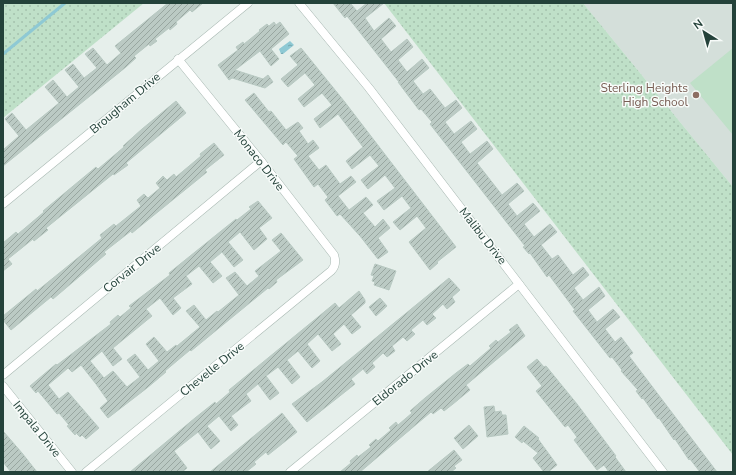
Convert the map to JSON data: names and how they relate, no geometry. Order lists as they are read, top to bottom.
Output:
{
  "streets": {
    "street": [
      "Brougham Drive",
      "Monaco Drive",
      "Malibu Drive",
      "Corvair Drive",
      "Chevelle Drive",
      "Eldorado Drive",
      "Impala Drive"
    ]
  },
  "crossings": [
    ["Brougham Drive", "Monaco Drive"],
    ["Monaco Drive", "Corvair Drive"],
    ["Monaco Drive", "Chevelle Drive"],
    ["Malibu Drive", "Eldorado Drive"]
  ],
  "places": ["Sterling Heights High School"],
  "north": "top left"
}
